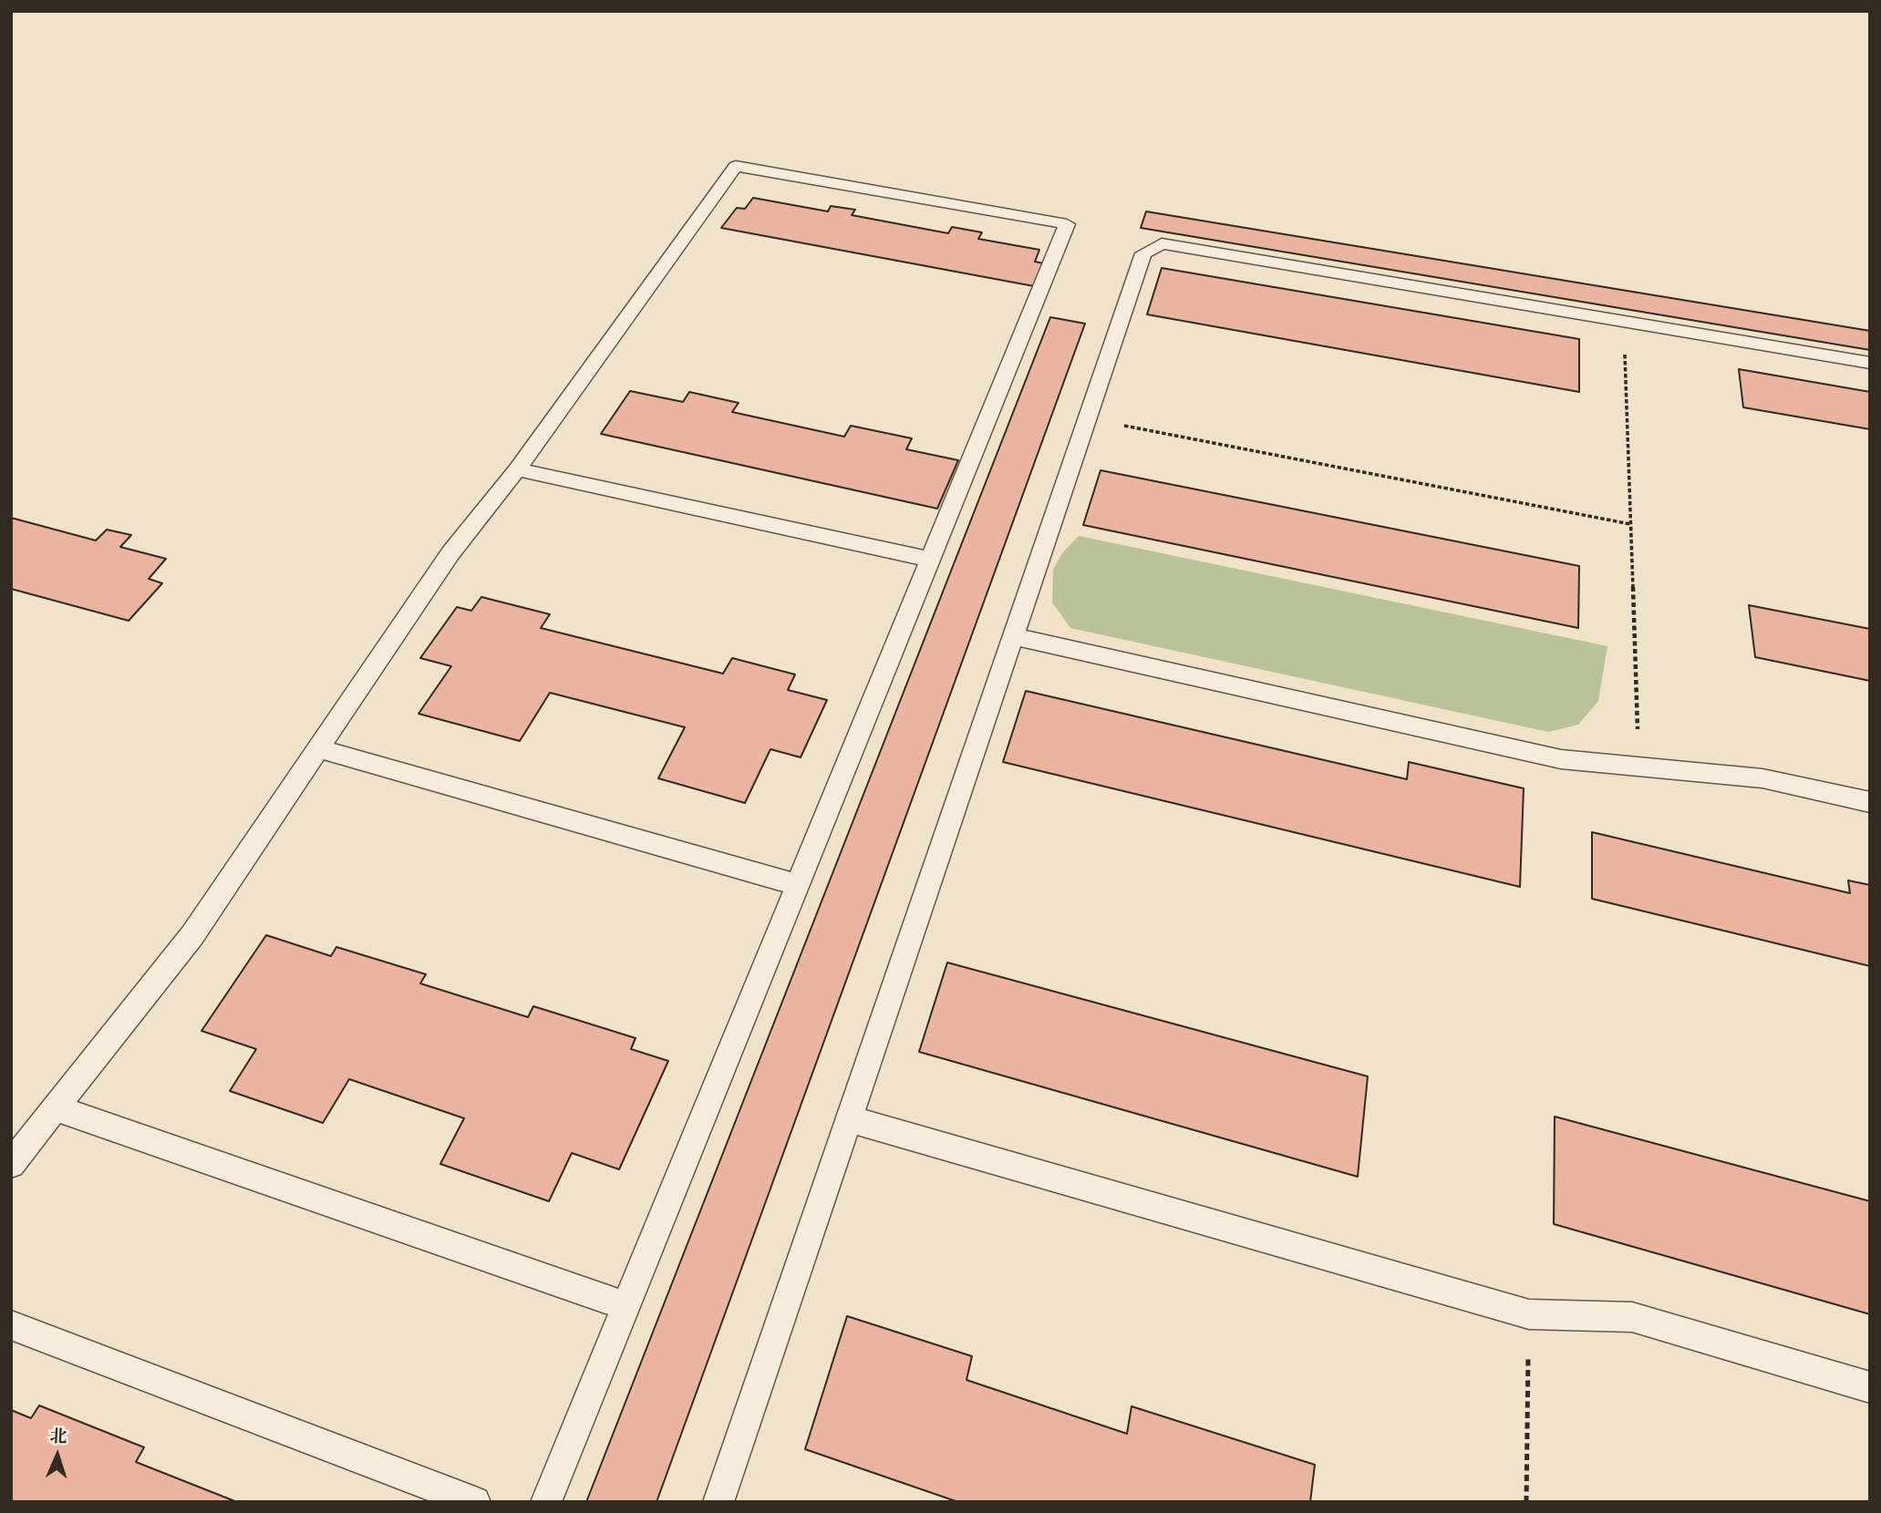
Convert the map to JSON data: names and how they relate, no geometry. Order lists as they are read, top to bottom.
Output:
{
  "north": "top"
}
